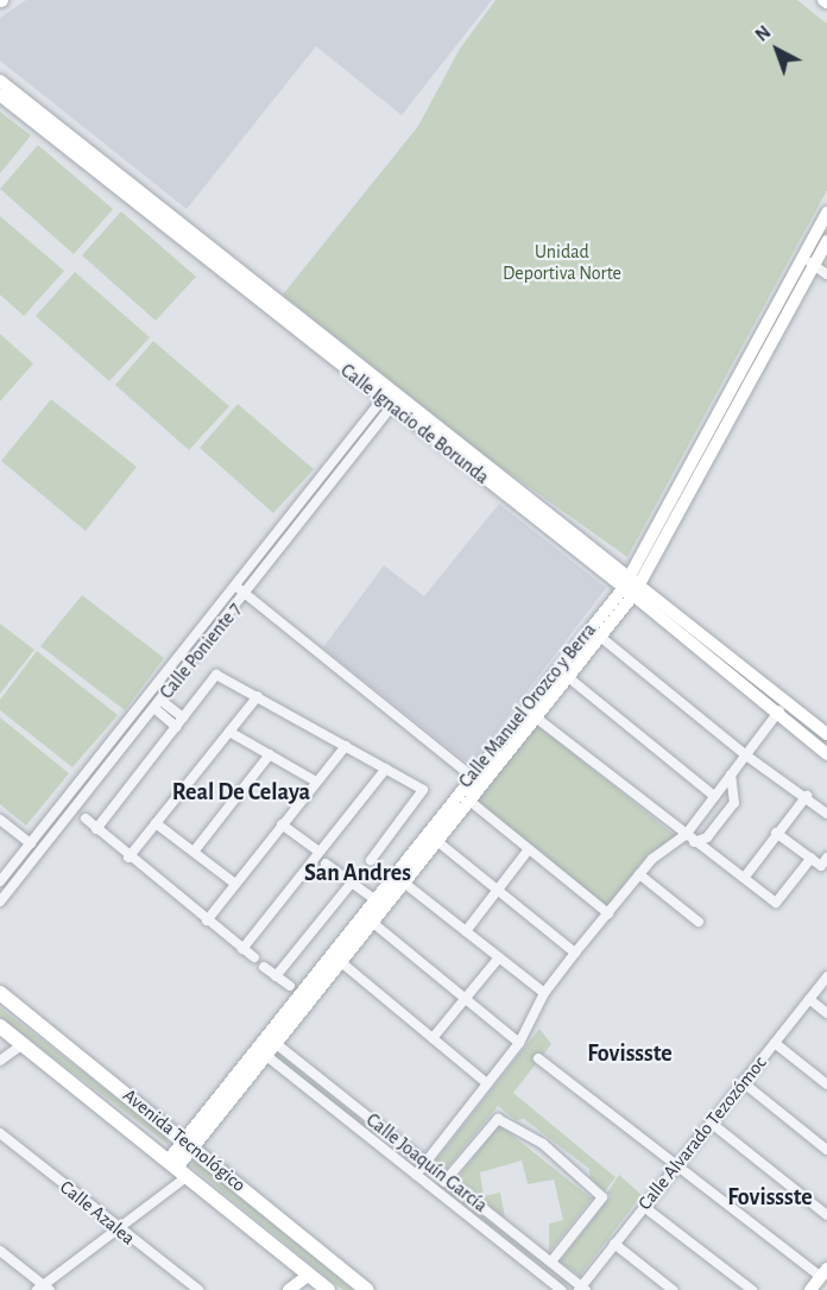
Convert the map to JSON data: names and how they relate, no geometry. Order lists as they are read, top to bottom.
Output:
{
  "streets": {
    "main road": ["Avenida Tecnológico"],
    "street": [
      "Calle Ignacio de Borunda",
      "Calle Poniente 7",
      "Calle Manuel Orozco y Berra",
      "Calle Alvarado Tezozómoc",
      "Calle Joaquín García",
      "Calle Azalea"
    ]
  },
  "crossings": [
    ["Calle Ignacio de Borunda", "Calle Poniente 7"],
    ["Calle Ignacio de Borunda", "Calle Manuel Orozco y Berra"],
    ["Calle Manuel Orozco y Berra", "Avenida Tecnológico"],
    ["Calle Manuel Orozco y Berra", "Calle Joaquín García"],
    ["Calle Alvarado Tezozómoc", "Calle Joaquín García"]
  ],
  "districts": [
    "Real De Celaya",
    "San Andres",
    "Fovissste",
    "Fovissste"
  ],
  "parks": ["Unidad Deportiva Norte"],
  "north": "top left"
}
